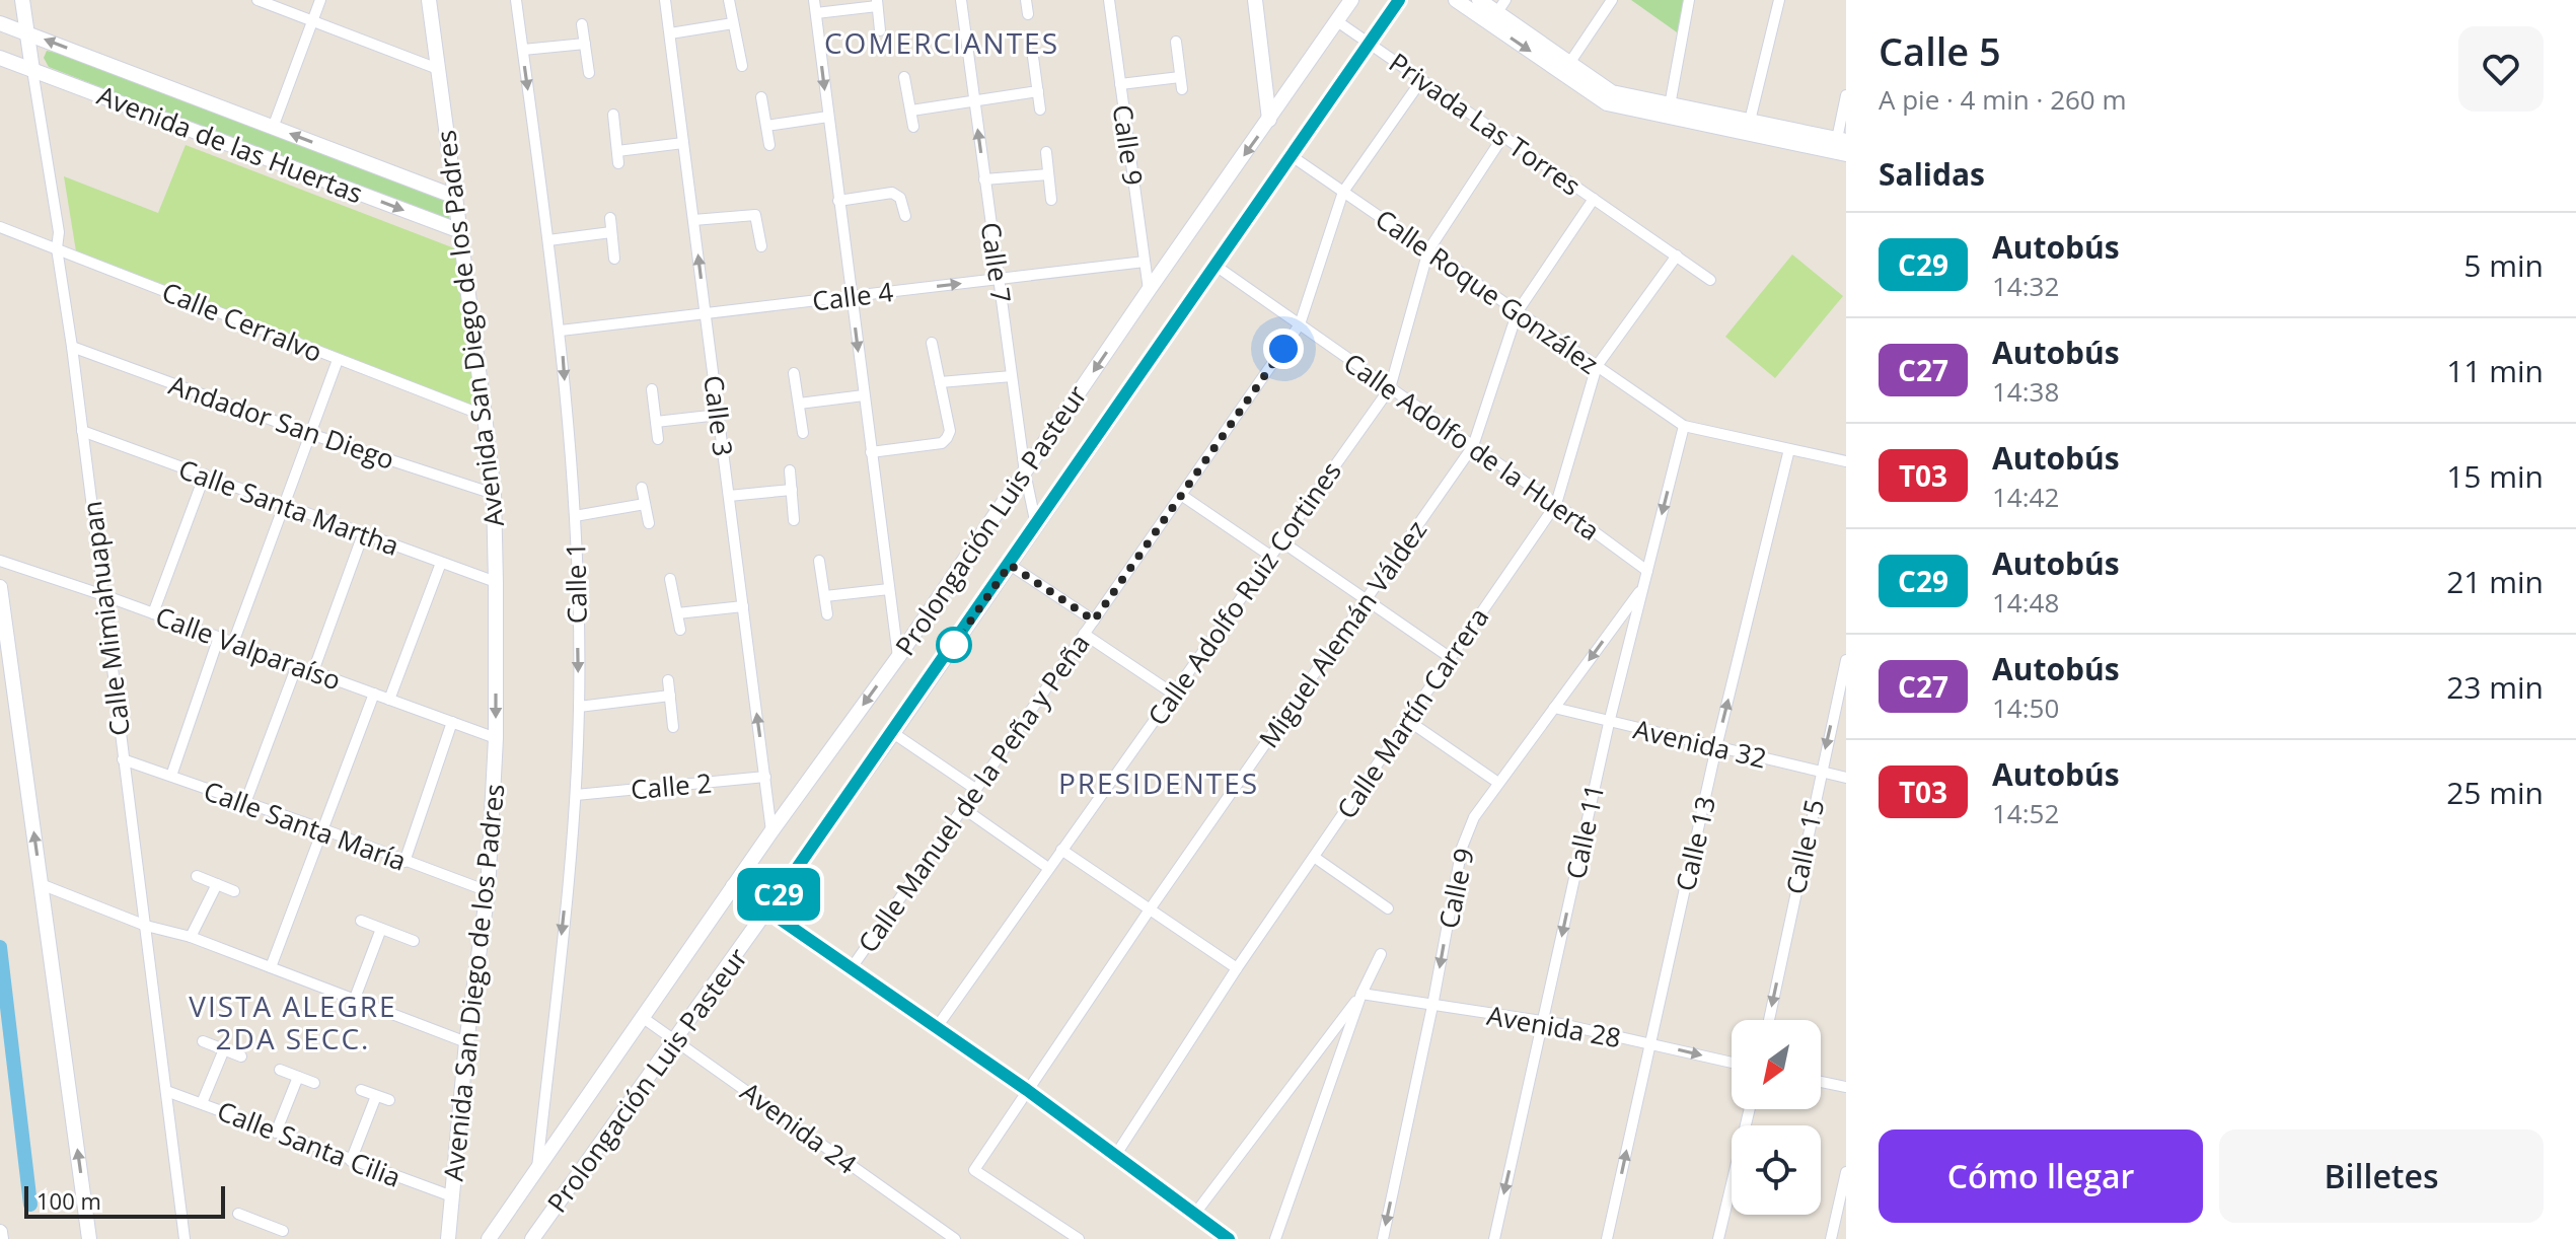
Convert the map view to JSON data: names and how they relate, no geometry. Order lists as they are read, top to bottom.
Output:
{
  "streets": {
    "street": [
      "Privada Las Torres",
      "Avenida de las Huertas",
      "Calle 9",
      "Calle 7",
      "Calle Roque González",
      "Calle 4",
      "Calle Cerralvo",
      "Avenida San Diego de los Padres",
      "Calle 3",
      "Andador San Diego",
      "Calle Adolfo de la Huerta",
      "Calle Santa Martha",
      "Prolongación Luis Pasteur",
      "Calle 1",
      "Calle Adolfo Ruiz Cortines",
      "Calle Mimiahuapan",
      "Miguel Alemán Váldez",
      "Calle Valparaíso",
      "Calle Martín Carrera",
      "Avenida 32",
      "Calle 2",
      "Calle Manuel de la Peña y Peña",
      "Calle Santa María",
      "Calle 11",
      "Calle 13",
      "Calle 15",
      "Avenida 28",
      "Avenida 24",
      "Calle Santa Cilia"
    ]
  },
  "crossings": [
    ["Privada Las Torres", "Prolongación Luis Pasteur"],
    ["Privada Las Torres", "Calle Adolfo Ruiz Cortines"],
    ["Privada Las Torres", "Miguel Alemán Váldez"],
    ["Privada Las Torres", "Calle Martín Carrera"],
    ["Privada Las Torres", "Calle Manuel de la Peña y Peña"],
    ["Avenida de las Huertas", "Avenida San Diego de los Padres"],
    ["Avenida de las Huertas", "Calle Mimiahuapan"],
    ["Calle 9", "Calle 4"],
    ["Calle 9", "Prolongación Luis Pasteur"],
    ["Calle 9", "Avenida 32"],
    ["Calle 9", "Calle 11"],
    ["Calle 9", "Avenida 28"],
    ["Calle 7", "Calle 4"],
    ["Calle 7", "Prolongación Luis Pasteur"],
    ["Calle Roque González", "Prolongación Luis Pasteur"],
    ["Calle Roque González", "Calle Adolfo Ruiz Cortines"],
    ["Calle Roque González", "Miguel Alemán Váldez"],
    ["Calle Roque González", "Calle Martín Carrera"],
    ["Calle Roque González", "Calle Manuel de la Peña y Peña"],
    ["Calle Roque González", "Calle 11"],
    ["Calle 4", "Calle 3"],
    ["Calle 4", "Calle 1"],
    ["Calle Cerralvo", "Avenida San Diego de los Padres"],
    ["Calle Cerralvo", "Calle Mimiahuapan"],
    ["Avenida San Diego de los Padres", "Andador San Diego"],
    ["Avenida San Diego de los Padres", "Calle Santa Martha"],
    ["Avenida San Diego de los Padres", "Calle Valparaíso"],
    ["Avenida San Diego de los Padres", "Calle Santa María"],
    ["Avenida San Diego de los Padres", "Calle Santa Cilia"],
    ["Calle 3", "Prolongación Luis Pasteur"],
    ["Calle 3", "Calle 2"],
    ["Andador San Diego", "Calle Mimiahuapan"],
    ["Calle Adolfo de la Huerta", "Prolongación Luis Pasteur"],
    ["Calle Adolfo de la Huerta", "Calle Adolfo Ruiz Cortines"],
    ["Calle Adolfo de la Huerta", "Miguel Alemán Váldez"],
    ["Calle Adolfo de la Huerta", "Calle Martín Carrera"],
    ["Calle Adolfo de la Huerta", "Calle Manuel de la Peña y Peña"],
    ["Calle Adolfo de la Huerta", "Calle 11"],
    ["Calle Santa Martha", "Calle Mimiahuapan"],
    ["Prolongación Luis Pasteur", "Calle 1"],
    ["Prolongación Luis Pasteur", "Avenida 24"],
    ["Calle 1", "Calle 2"],
    ["Calle Mimiahuapan", "Calle Valparaíso"],
    ["Calle Mimiahuapan", "Calle Santa María"],
    ["Calle Mimiahuapan", "Calle Santa Cilia"],
    ["Avenida 32", "Calle 11"],
    ["Avenida 32", "Calle 13"],
    ["Avenida 32", "Calle 15"],
    ["Calle 11", "Avenida 28"],
    ["Calle 13", "Avenida 28"]
  ],
  "one_way": [
    "Calle 1",
    "Calle 11",
    "Calle 13",
    "Calle 15"
  ],
  "districts": ["COMERCIANTES", "PRESIDENTES", "VISTA ALEGRE 2DA SECC."],
  "lines": ["bus line C29"],
  "scale_bar": "100 m",
  "north": "bottom left",
  "page": {
    "on_map": "C29",
    "heading": [
      ["Calle 5", "A pie · 4 min · 260 m"],
      "Salidas"
    ],
    "list": [
      {
        "mark": "C29",
        "name": "Autobús",
        "note": "14:32",
        "value": "5 min"
      },
      {
        "mark": "C27",
        "name": "Autobús",
        "note": "14:38",
        "value": "11 min"
      },
      {
        "mark": "T03",
        "name": "Autobús",
        "note": "14:42",
        "value": "15 min"
      },
      {
        "mark": "C29",
        "name": "Autobús",
        "note": "14:48",
        "value": "21 min"
      },
      {
        "mark": "C27",
        "name": "Autobús",
        "note": "14:50",
        "value": "23 min"
      },
      {
        "mark": "T03",
        "name": "Autobús",
        "note": "14:52",
        "value": "25 min"
      }
    ],
    "buttons": ["Cómo llegar", "Billetes"],
    "scale": "100 m"
  }
}
